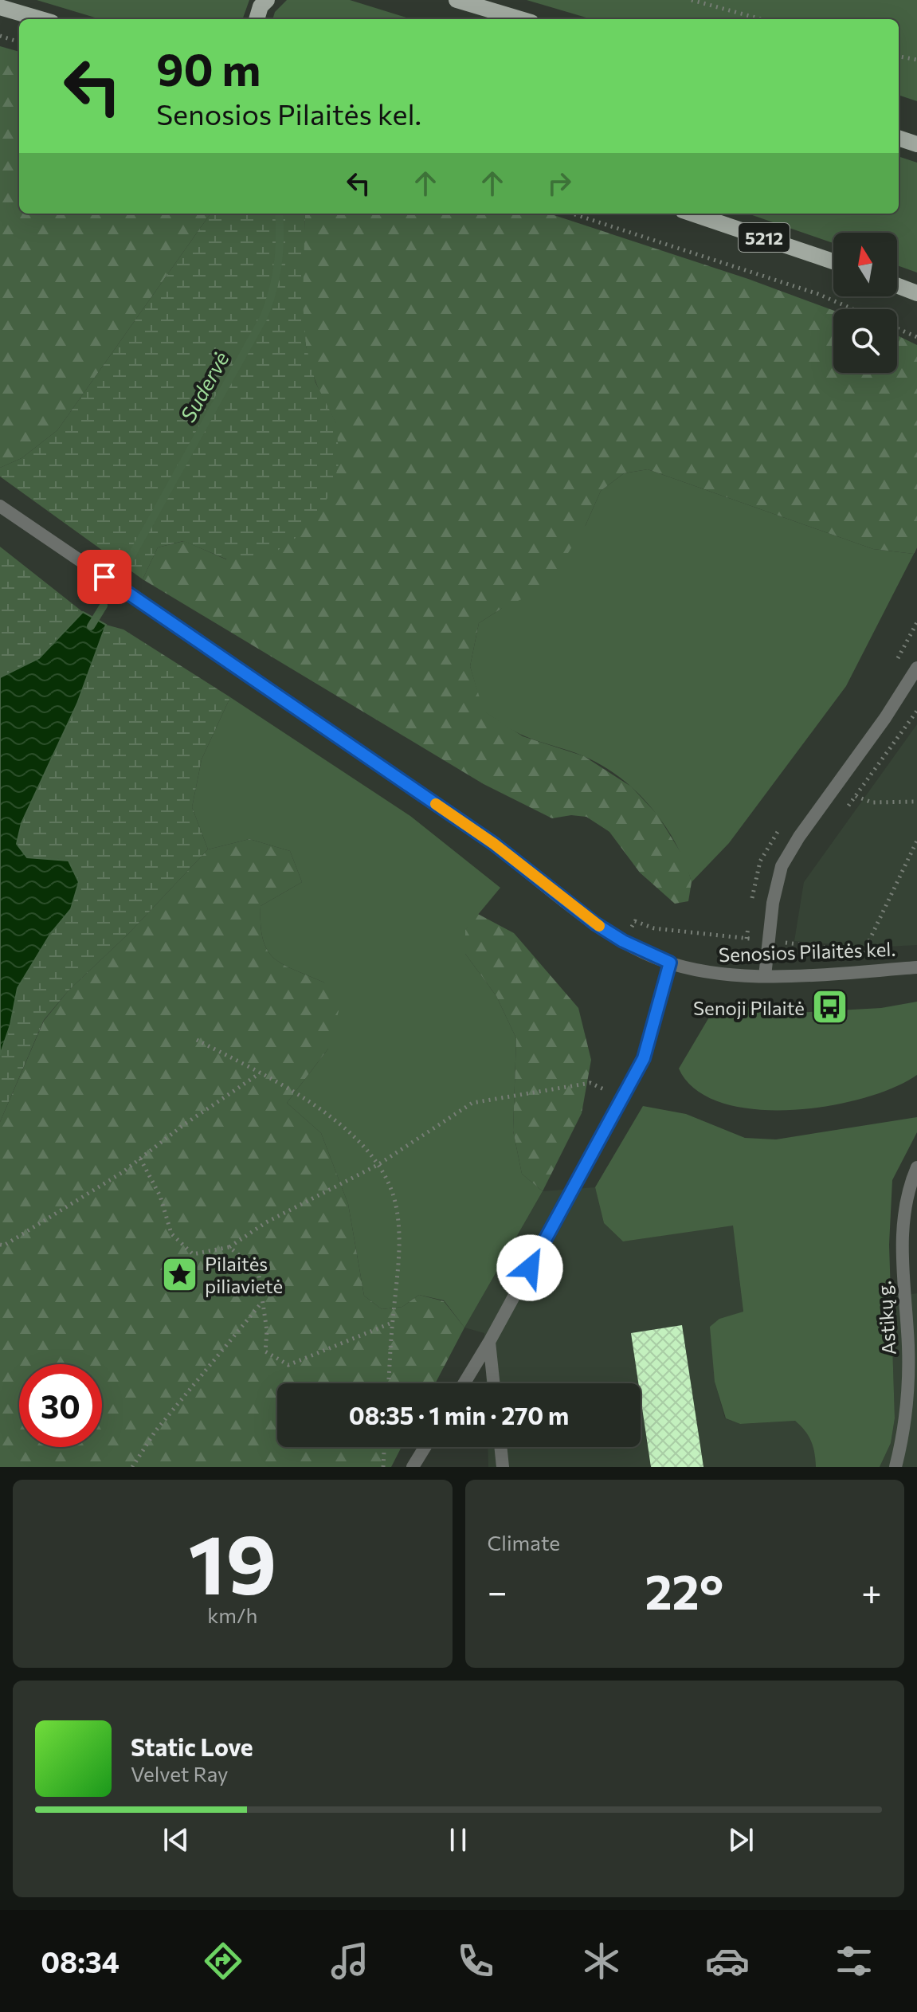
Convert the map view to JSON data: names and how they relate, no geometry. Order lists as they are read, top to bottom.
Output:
{
  "streets": {
    "main road": ["5212"],
    "street": ["Senosios Pilaitės kel.", "Astikų g."]
  },
  "water": ["Sudervė"],
  "places": {
    "bus stop": ["Senoji Pilaitė"],
    "place": ["Pilaitės piliavietė"]
  },
  "north": "top",
  "page": {
    "turn": ["90 m", "Senosios Pilaitės kel."],
    "limit": "30",
    "trip": "08:35 · 1 min · 270 m",
    "tile": [
      ["19", "km/h"],
      "Climate"
    ],
    "heat": ["−", "22°", "+"],
    "song": ["Static Love", "Velvet Ray"],
    "tabs": "08:34"
  }
}
